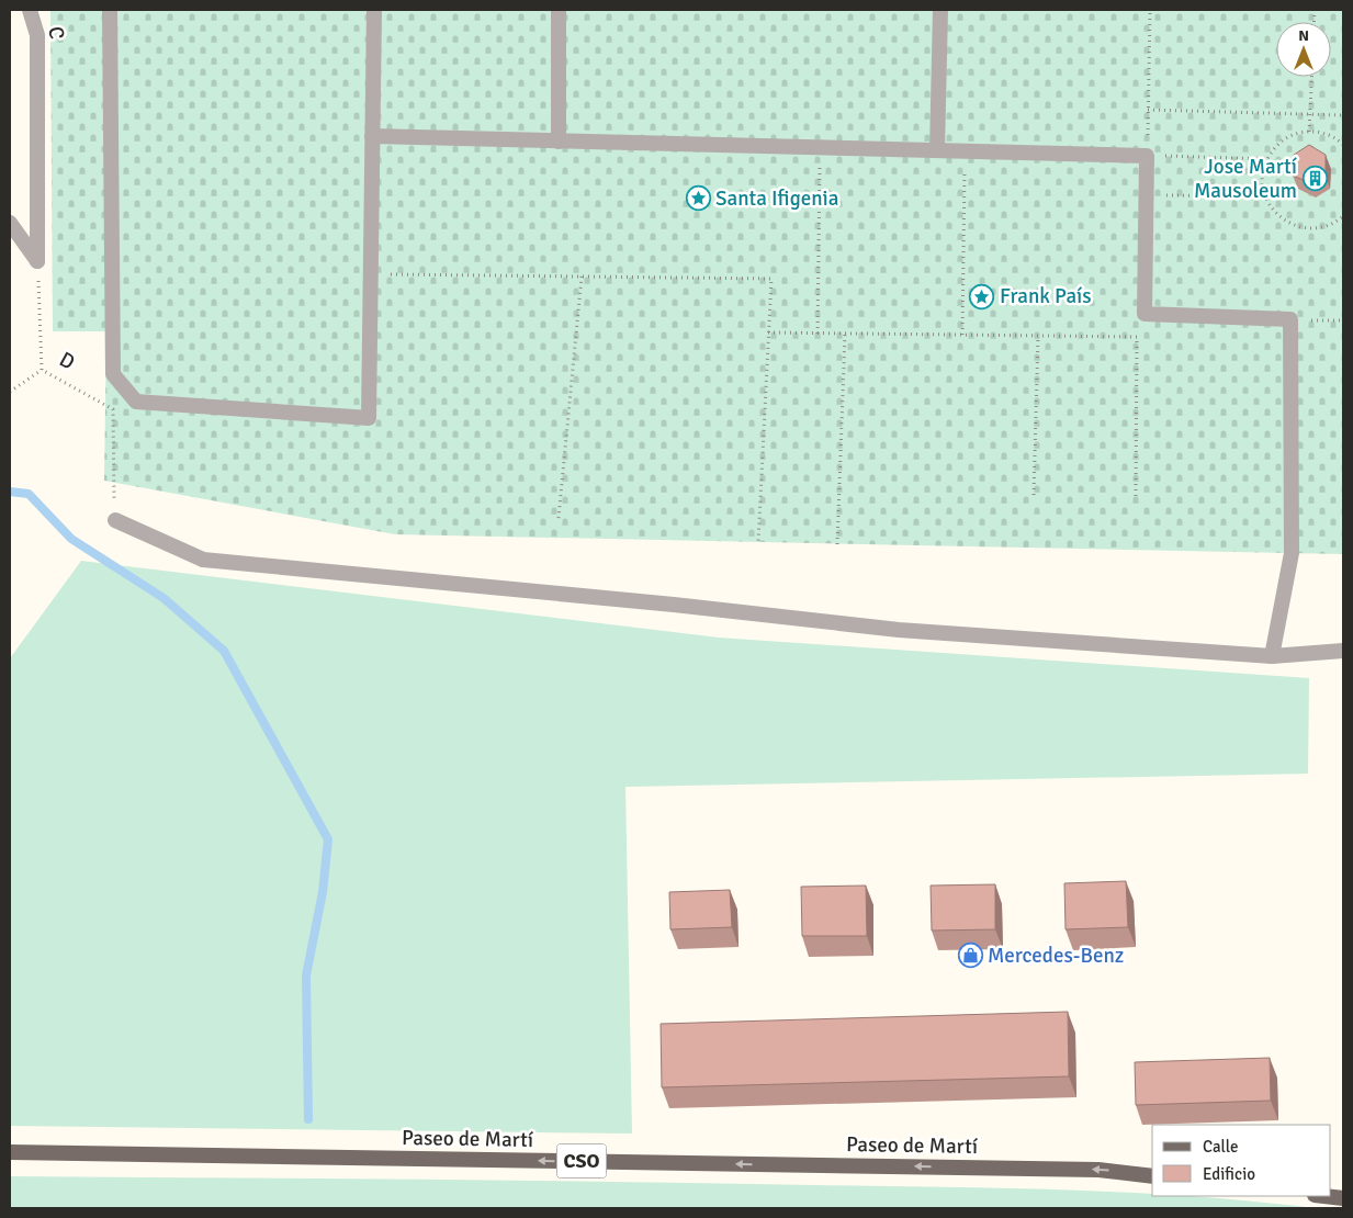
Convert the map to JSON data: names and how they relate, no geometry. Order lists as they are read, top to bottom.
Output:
{
  "streets": {
    "main road": ["Paseo de Martí", "CSO"],
    "street": ["C"],
    "path": ["D"]
  },
  "crossings": [
    ["C", "D"]
  ],
  "one_way": ["Paseo de Martí"],
  "places": {
    "building": ["Jose Martí Mausoleum"],
    "place": ["Santa Ifigenia", "Frank País"],
    "shop": ["Mercedes-Benz"]
  },
  "legend": ["Calle", "Edificio"],
  "north": "top"
}
